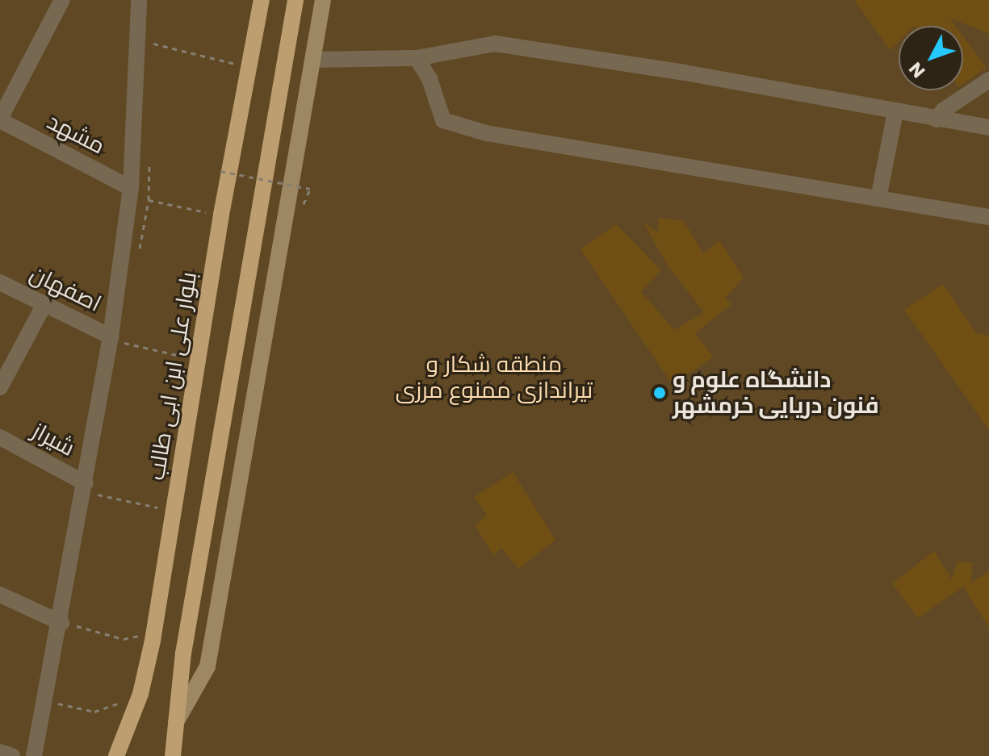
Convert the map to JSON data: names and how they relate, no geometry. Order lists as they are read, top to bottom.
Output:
{
  "streets": {
    "main road": ["بلوار علی ابن ابی طالب"],
    "street": ["مشهد", "اصفهان", "شیراز"]
  },
  "parks": ["منطقه شکار و تیراندازی ممنوع مرزی"],
  "places": ["دانشگاه علوم و فنون دریایی خرمشهر"],
  "north": "bottom left"
}
